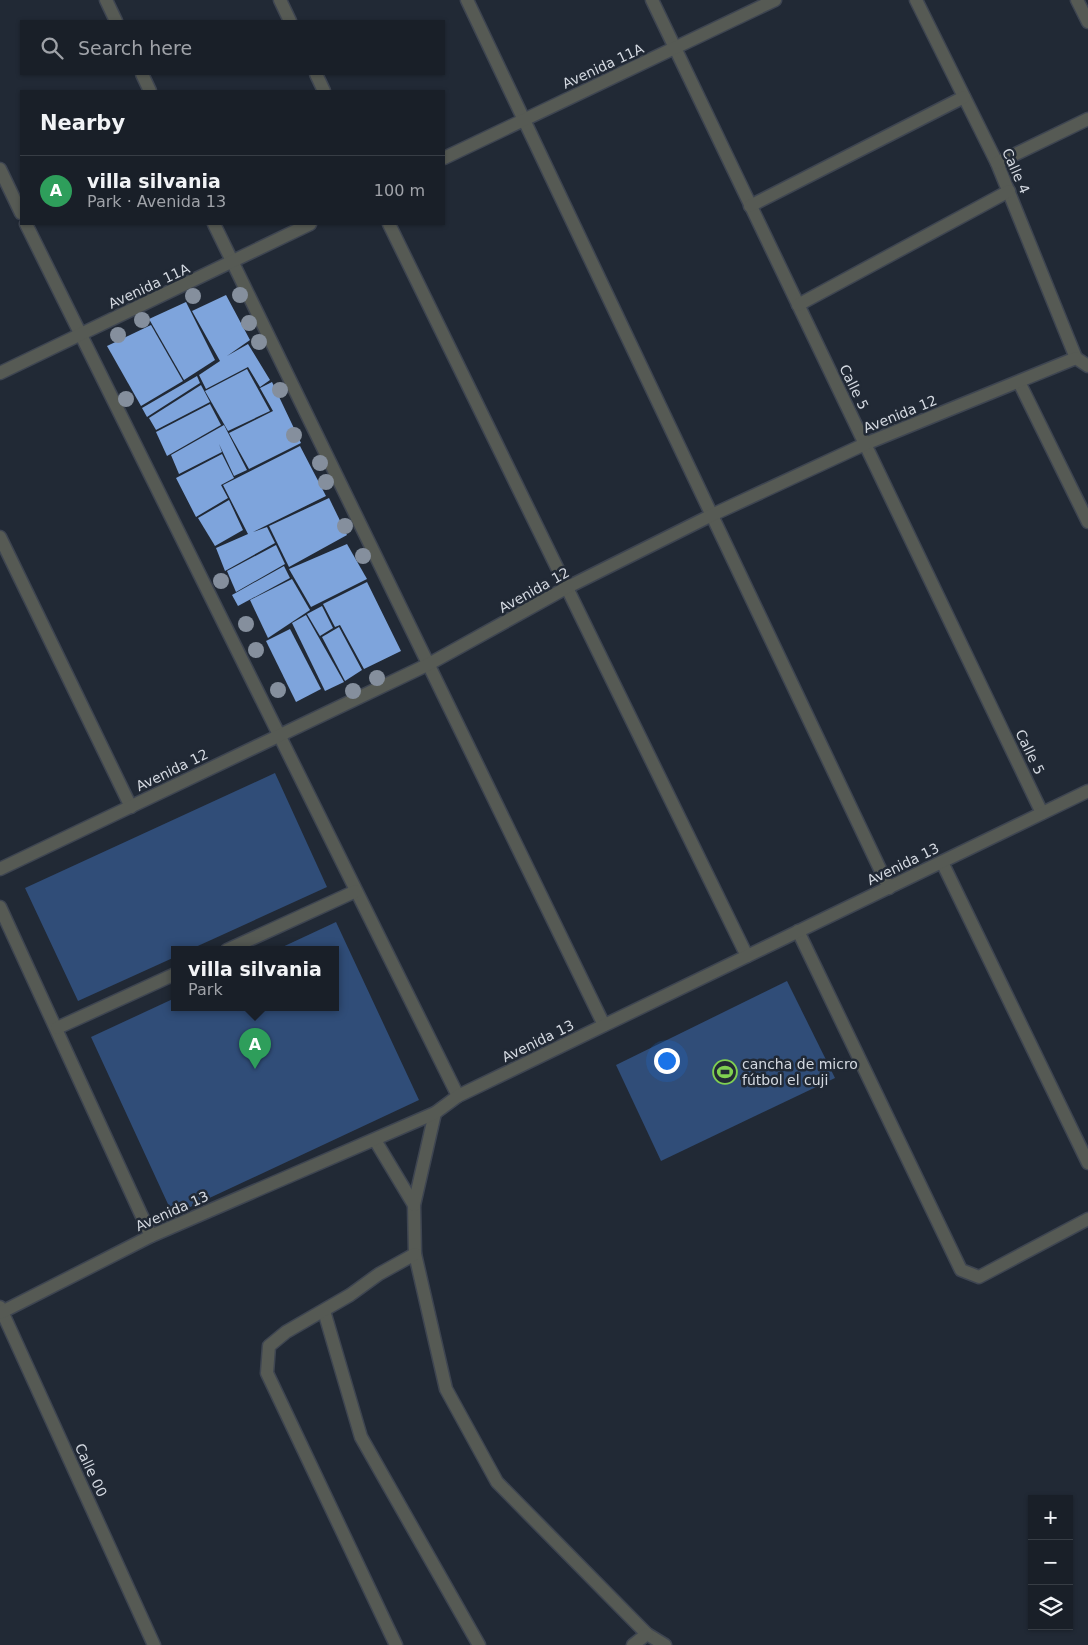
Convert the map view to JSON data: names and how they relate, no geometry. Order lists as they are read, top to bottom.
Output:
{
  "streets": {
    "street": [
      "Avenida 11A",
      "Calle 4",
      "Calle 5",
      "Avenida 12",
      "Avenida 13",
      "Calle 00"
    ]
  },
  "crossings": [
    ["Avenida 11A", "Calle 5"],
    ["Calle 4", "Avenida 12"],
    ["Calle 5", "Avenida 12"],
    ["Calle 5", "Avenida 13"],
    ["Avenida 13", "Calle 00"]
  ],
  "places": {
    "sports": ["cancha de micro fútbol el cuji"]
  },
  "page": {
    "search": "Search here",
    "heading": "Nearby",
    "list": [
      {
        "mark": "A",
        "name": "villa silvania",
        "note": "Park · Avenida 13",
        "value": "100 m"
      }
    ],
    "popup": ["villa silvania", "Park"],
    "pins": "A",
    "map_buttons": ["+", "−"]
  }
}
